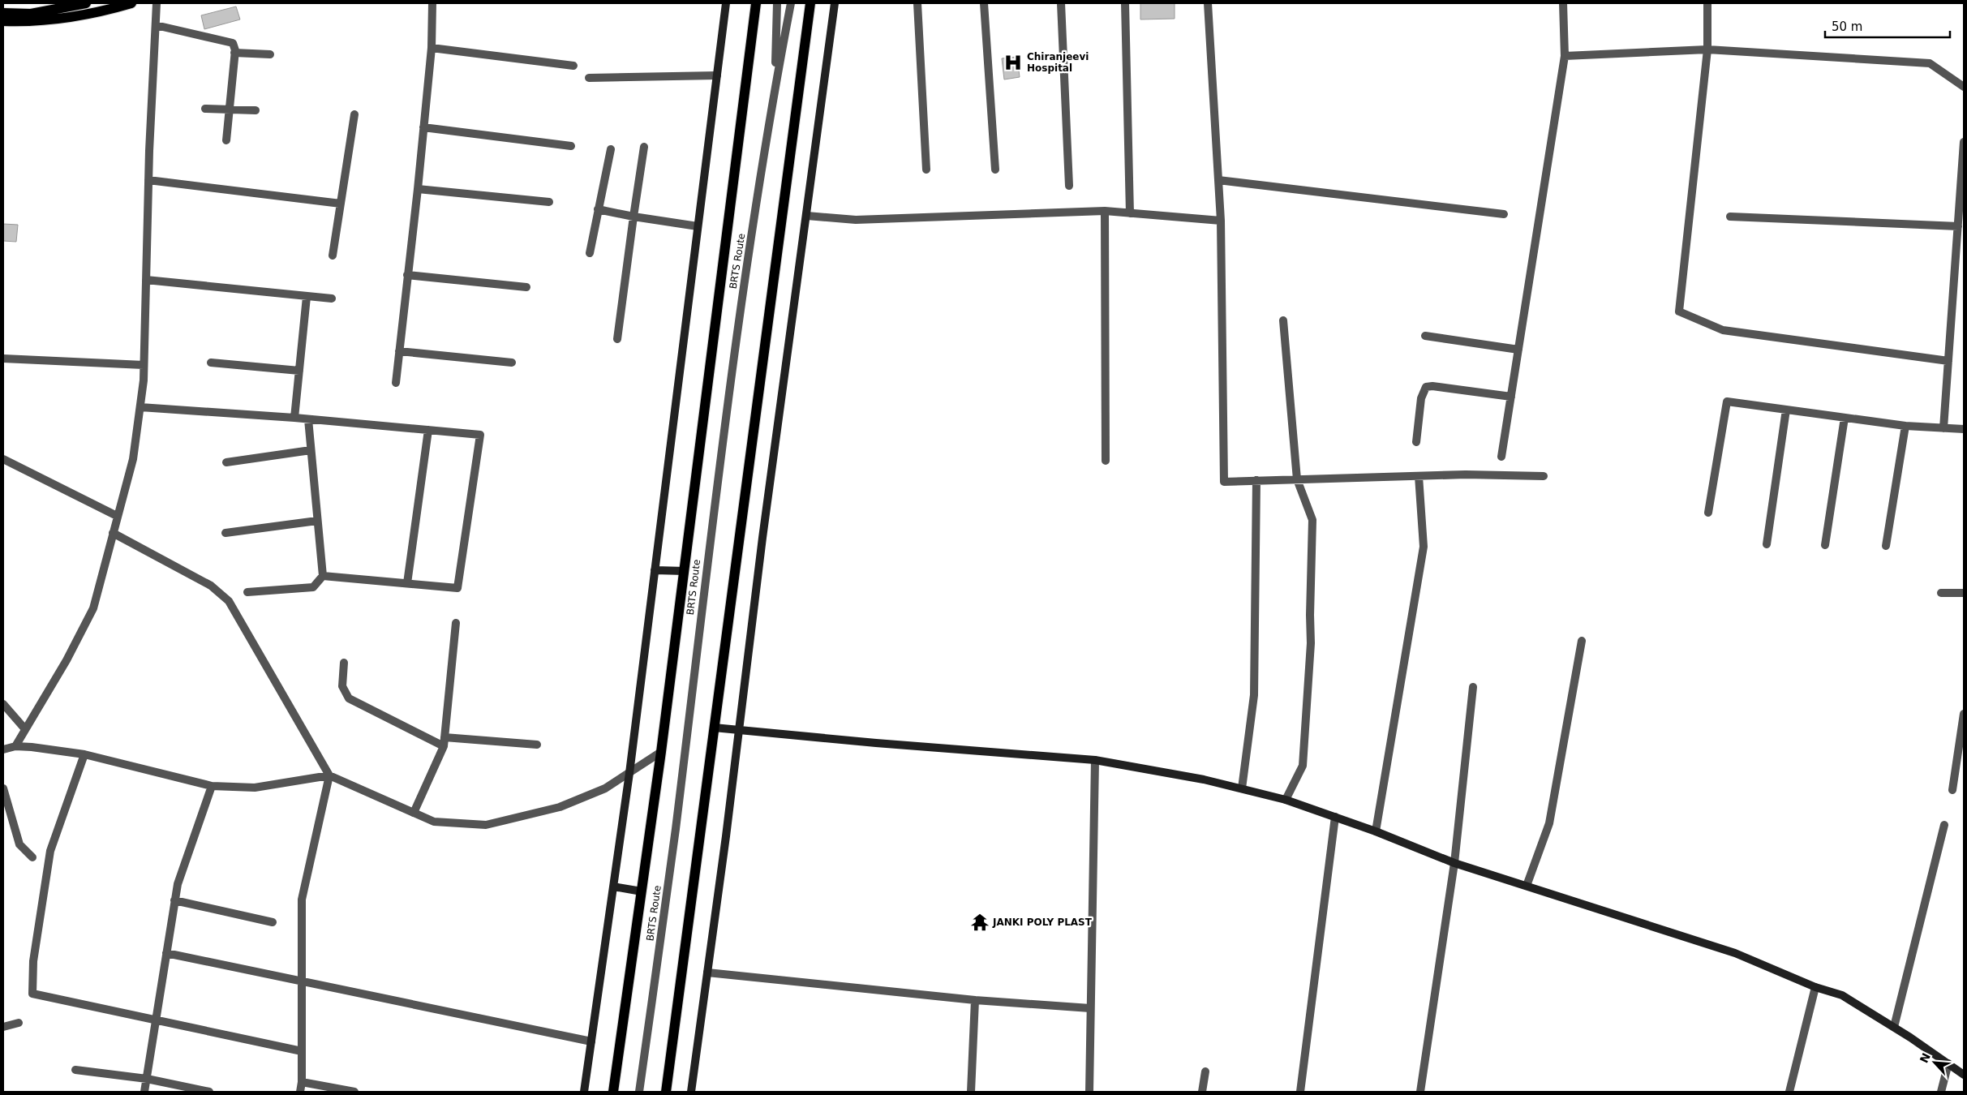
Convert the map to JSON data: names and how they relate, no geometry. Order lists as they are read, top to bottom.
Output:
{
  "streets": {
    "street": ["BRTS Route"]
  },
  "places": {
    "hospital": ["Chiranjeevi Hospital"],
    "temple": ["JANKI POLY PLAST"]
  },
  "scale_bar": "50 m",
  "north": "top left"
}
